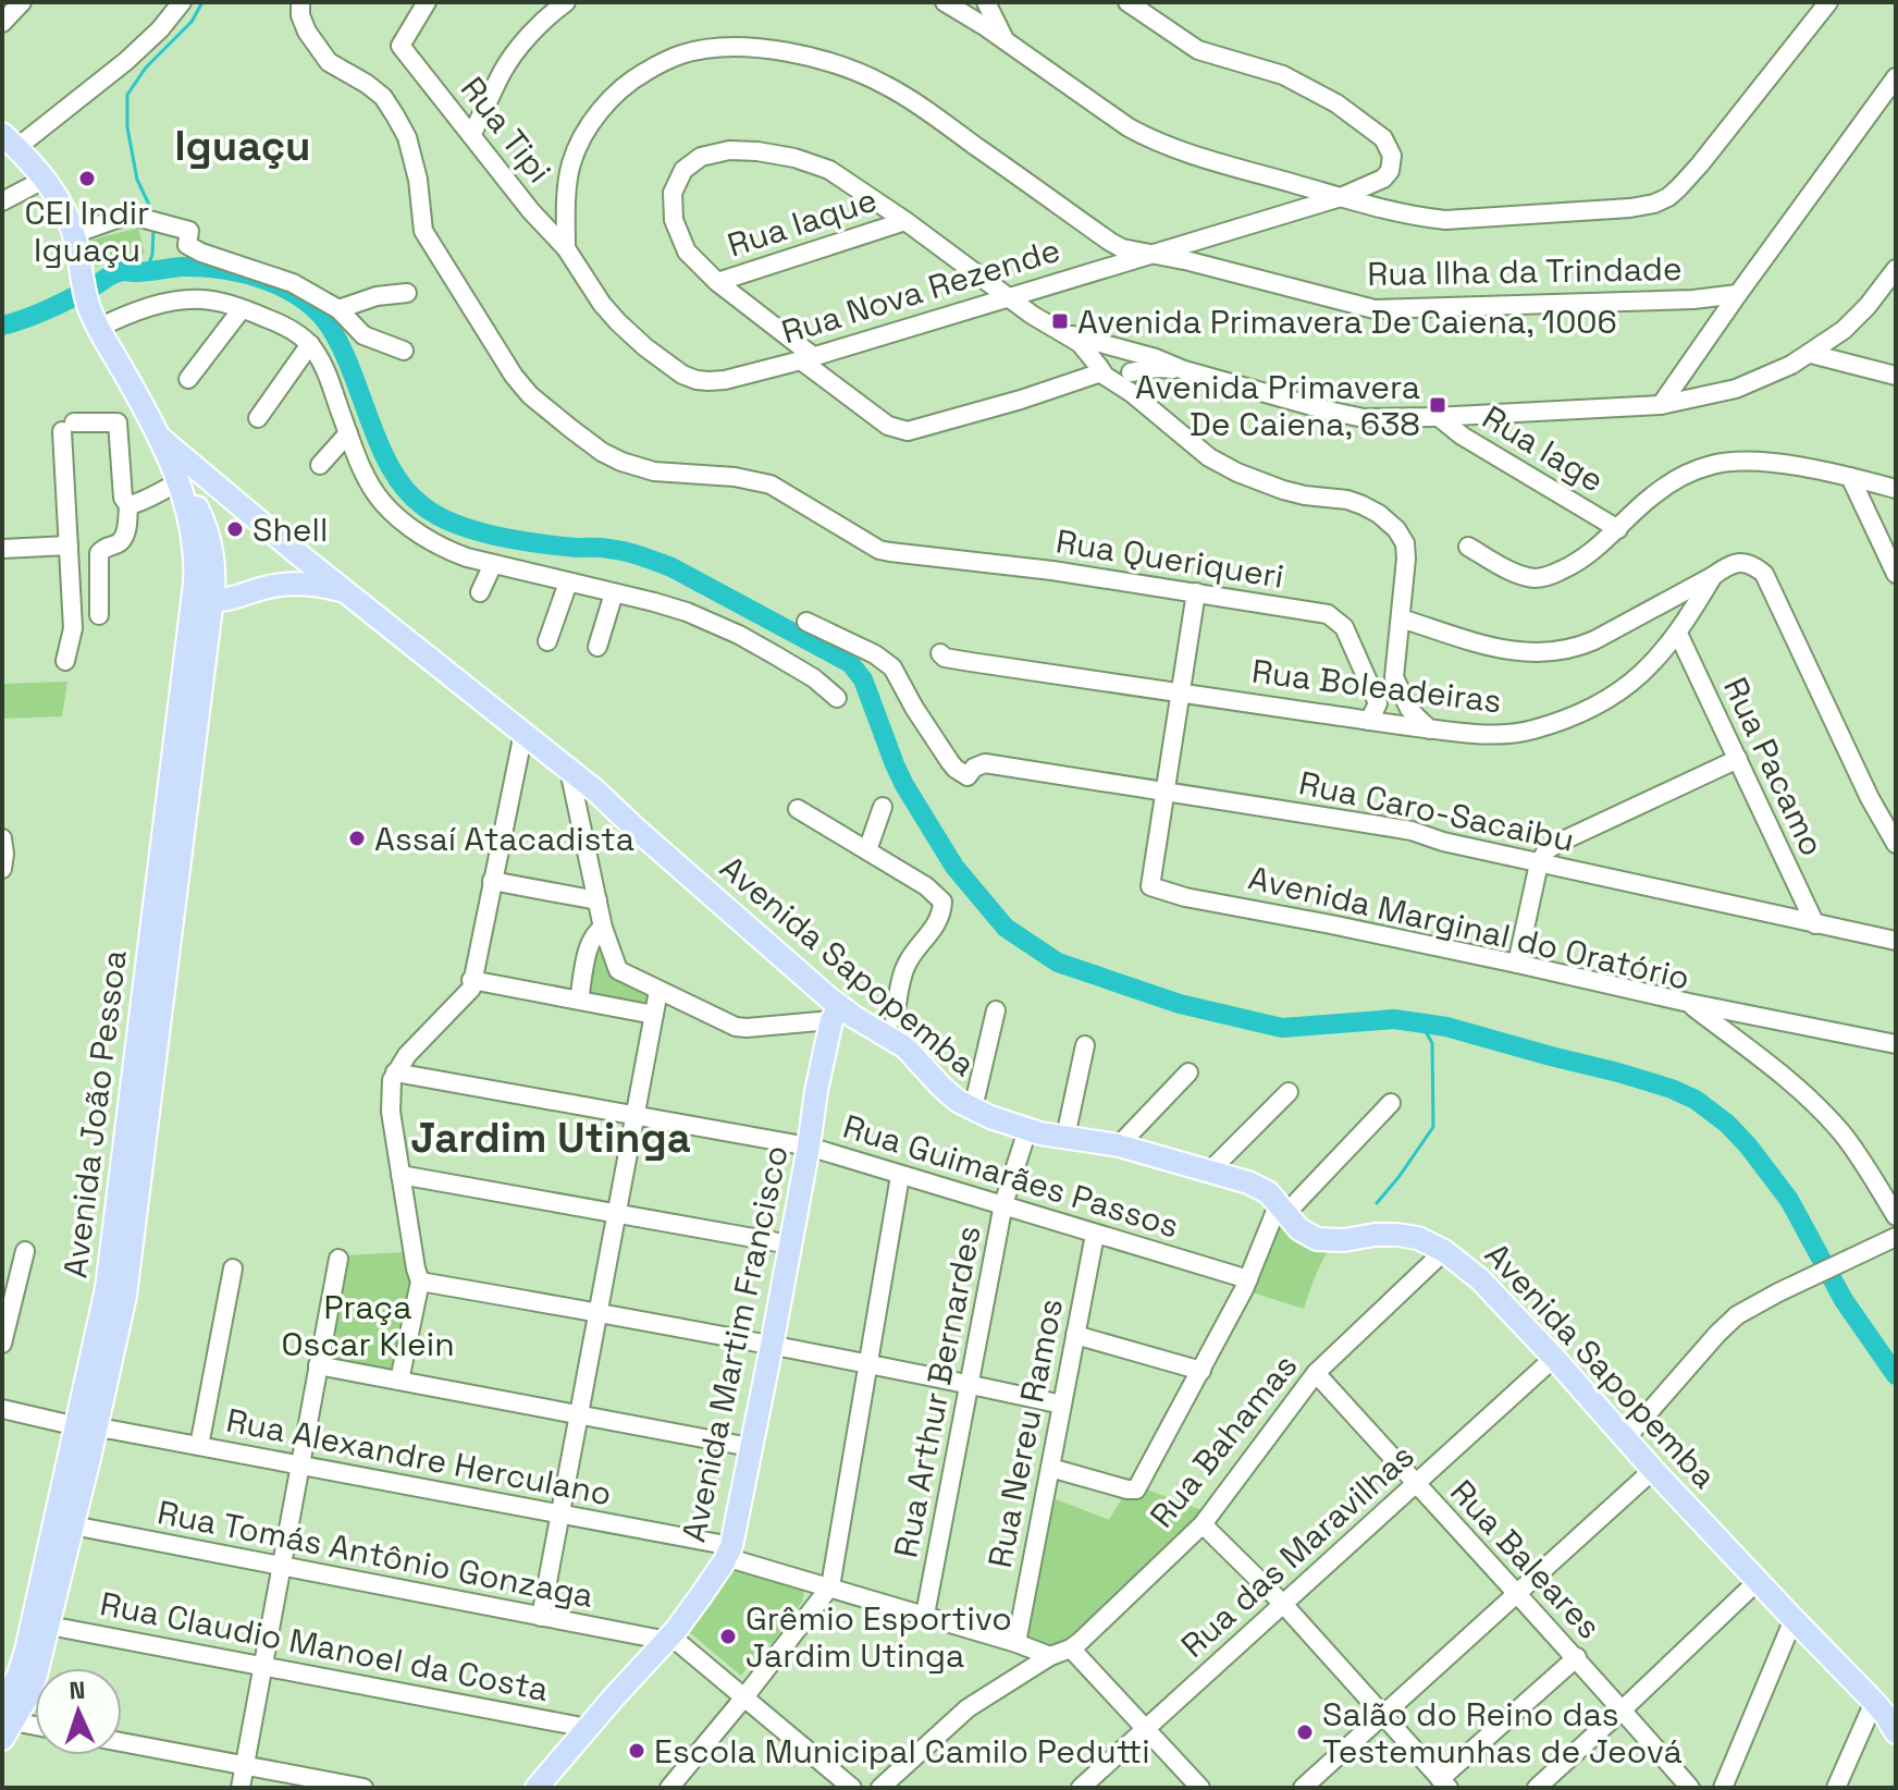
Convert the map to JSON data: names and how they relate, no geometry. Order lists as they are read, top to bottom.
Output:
{
  "streets": {
    "main road": ["Avenida Sapopemba", "Avenida João Pessoa", "Avenida Martim Francisco"],
    "street": [
      "Rua Tipi",
      "Rua Iaque",
      "Rua Ilha da Trindade",
      "Rua Nova Rezende",
      "Rua Iage",
      "Rua Queriqueri",
      "Rua Boleadeiras",
      "Rua Pacamo",
      "Rua Caro-Sacaibu",
      "Avenida Marginal do Oratório",
      "Rua Guimarães Passos",
      "Rua Arthur Bernardes",
      "Rua Nereu Ramos",
      "Rua Bahamas",
      "Rua Alexandre Herculano",
      "Rua das Maravilhas",
      "Rua Tomás Antônio Gonzaga",
      "Rua Baleares",
      "Rua Claudio Manoel da Costa"
    ]
  },
  "crossings": [
    ["Rua Tipi", "Rua Ilha da Trindade"],
    ["Rua Tipi", "Rua Nova Rezende"],
    ["Rua Ilha da Trindade", "Rua Nova Rezende"],
    ["Rua Boleadeiras", "Rua Pacamo"],
    ["Rua Pacamo", "Rua Caro-Sacaibu"],
    ["Rua Caro-Sacaibu", "Avenida Marginal do Oratório"],
    ["Avenida Sapopemba", "Avenida João Pessoa"],
    ["Avenida Sapopemba", "Avenida Martim Francisco"],
    ["Avenida Sapopemba", "Rua Arthur Bernardes"],
    ["Avenida Sapopemba", "Rua Bahamas"],
    ["Avenida Sapopemba", "Rua das Maravilhas"],
    ["Avenida João Pessoa", "Rua Alexandre Herculano"],
    ["Avenida João Pessoa", "Rua Tomás Antônio Gonzaga"],
    ["Avenida João Pessoa", "Rua Claudio Manoel da Costa"],
    ["Rua Guimarães Passos", "Avenida Martim Francisco"],
    ["Rua Guimarães Passos", "Rua Arthur Bernardes"],
    ["Rua Guimarães Passos", "Rua Nereu Ramos"],
    ["Avenida Martim Francisco", "Rua Alexandre Herculano"],
    ["Avenida Martim Francisco", "Rua Tomás Antônio Gonzaga"],
    ["Avenida Martim Francisco", "Rua Claudio Manoel da Costa"],
    ["Rua Arthur Bernardes", "Rua Alexandre Herculano"],
    ["Rua Nereu Ramos", "Rua Alexandre Herculano"],
    ["Rua Bahamas", "Rua Alexandre Herculano"],
    ["Rua Bahamas", "Rua Baleares"],
    ["Rua das Maravilhas", "Rua Baleares"]
  ],
  "districts": ["Iguaçu", "Jardim Utinga"],
  "parks": ["Praça Oscar Klein"],
  "places": {
    "other": [
      "CEI Indir Iguaçu",
      "Shell",
      "Assaí Atacadista",
      "Grêmio Esportivo Jardim Utinga",
      "Salão do Reino das Testemunhas de Jeová",
      "Escola Municipal Camilo Pedutti"
    ],
    "transit": ["Avenida Primavera De Caiena, 1006", "Avenida Primavera De Caiena, 638"]
  },
  "north": "top"
}
